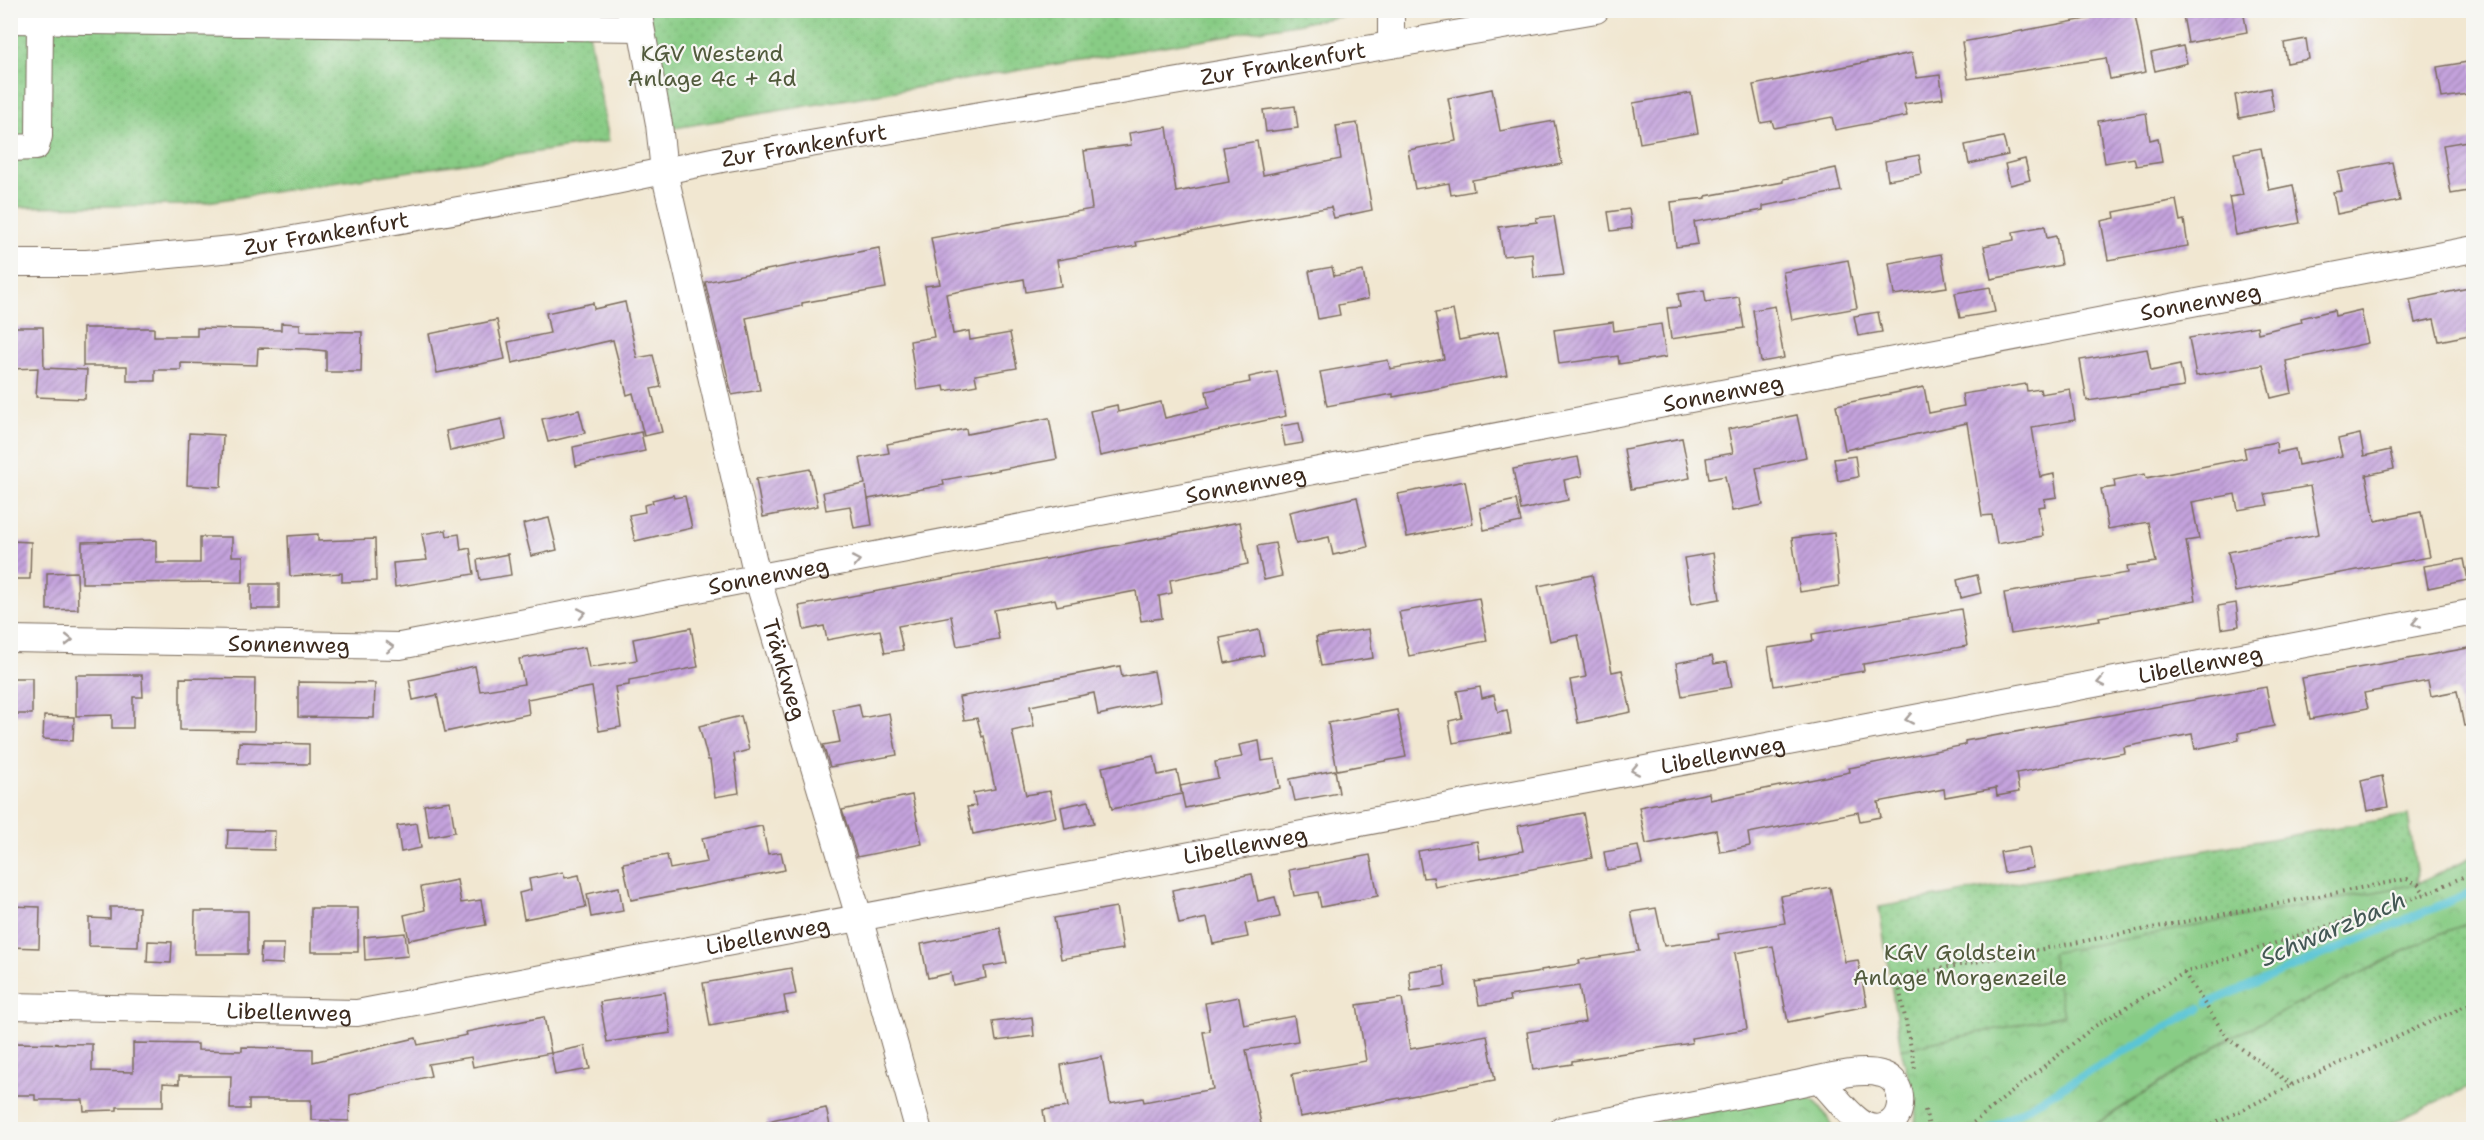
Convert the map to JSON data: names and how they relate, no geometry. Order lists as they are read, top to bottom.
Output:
{
  "streets": {
    "street": [
      "Zur Frankenfurt",
      "Sonnenweg",
      "Libellenweg",
      "Tränkweg"
    ]
  },
  "crossings": [
    ["Zur Frankenfurt", "Tränkweg"],
    ["Sonnenweg", "Tränkweg"],
    ["Libellenweg", "Tränkweg"]
  ],
  "one_way": ["Sonnenweg", "Libellenweg"],
  "water": ["Schwarzbach"],
  "parks": ["KGV Westend Anlage 4c + 4d", "KGV Goldstein Anlage Morgenzeile"]
}
